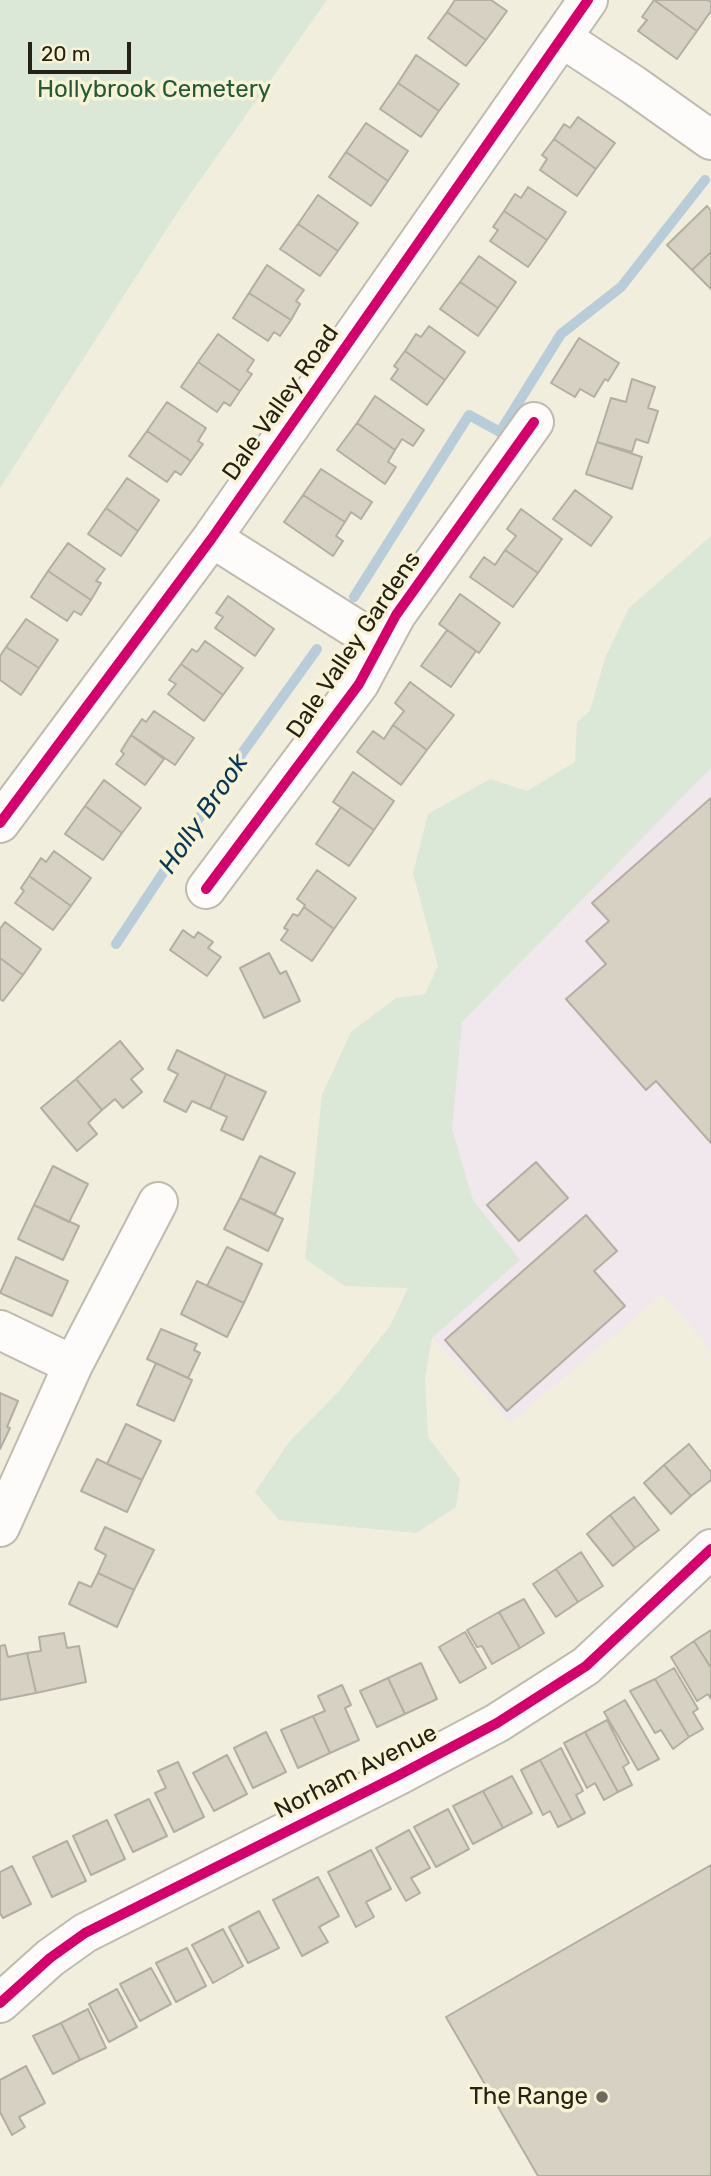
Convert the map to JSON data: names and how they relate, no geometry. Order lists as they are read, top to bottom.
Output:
{
  "streets": {
    "street": ["Dale Valley Road", "Dale Valley Gardens", "Norham Avenue"]
  },
  "crossings": [
    ["Dale Valley Road", "Dale Valley Gardens"]
  ],
  "water": ["Holly Brook"],
  "parks": ["Hollybrook Cemetery"],
  "places": ["The Range"],
  "scale_bar": "20 m"
}
